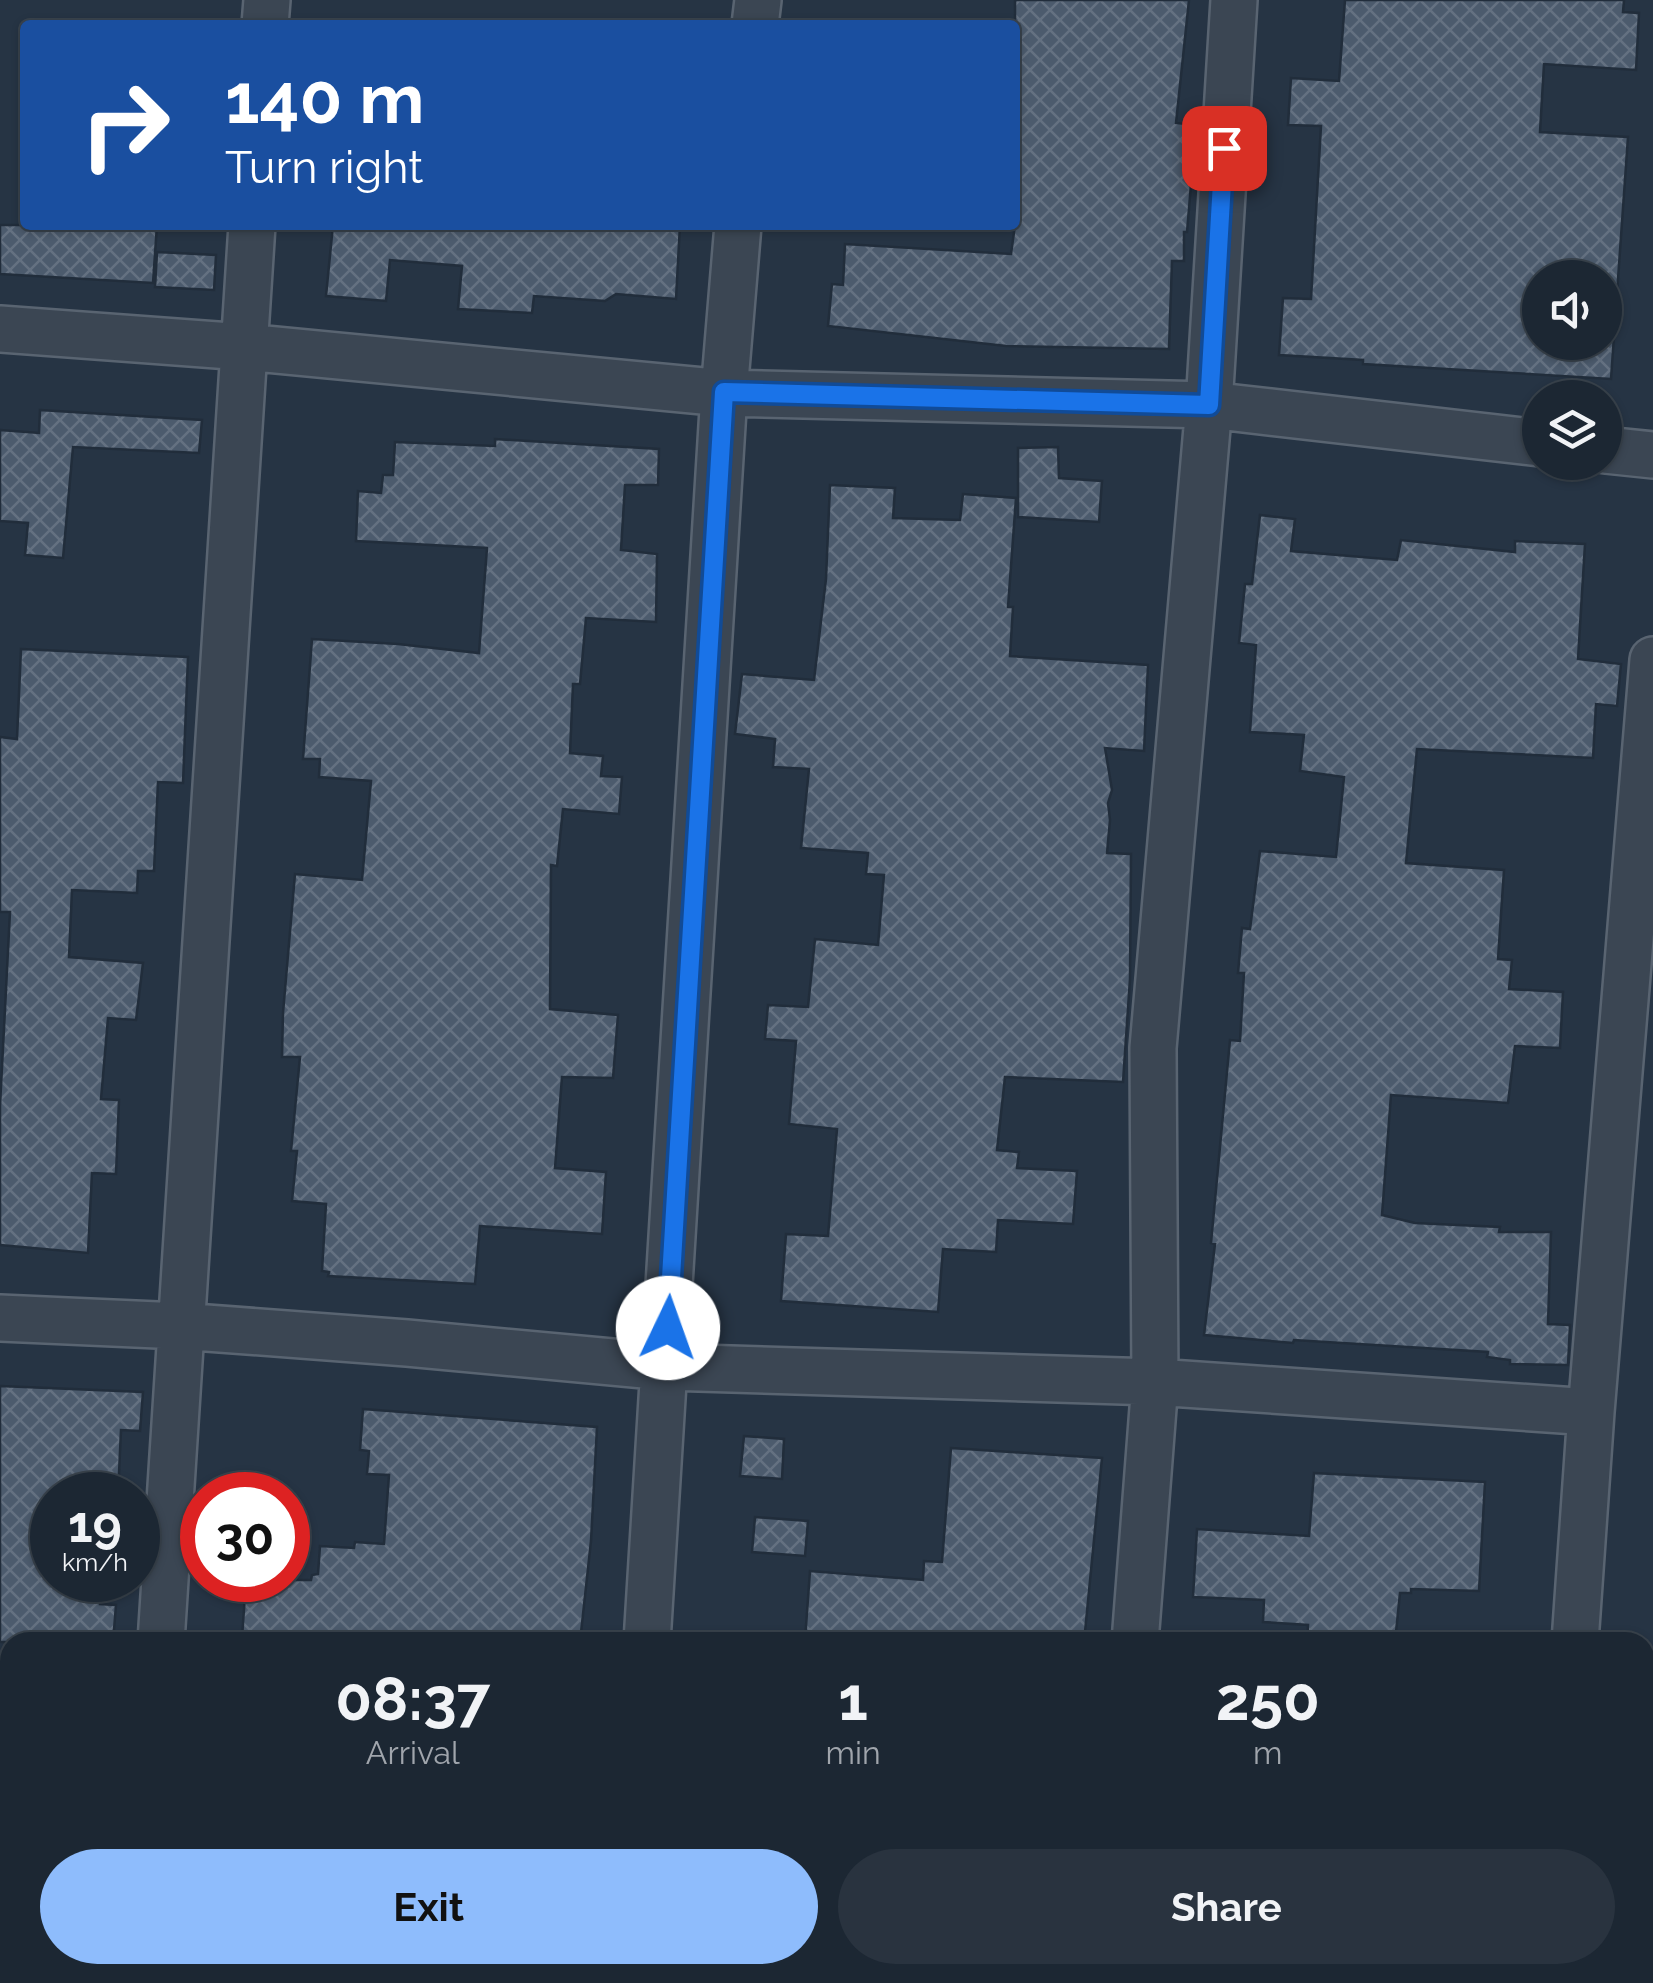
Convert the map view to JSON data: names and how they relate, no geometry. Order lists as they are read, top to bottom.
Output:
{
  "page": {
    "turn": ["140 m", "Turn right"],
    "speed": "19 km/h",
    "limit": "30",
    "eta": [
      "08:37",
      "Arrival",
      "1",
      "min",
      "250",
      "m"
    ],
    "buttons": ["Exit", "Share"]
  }
}
